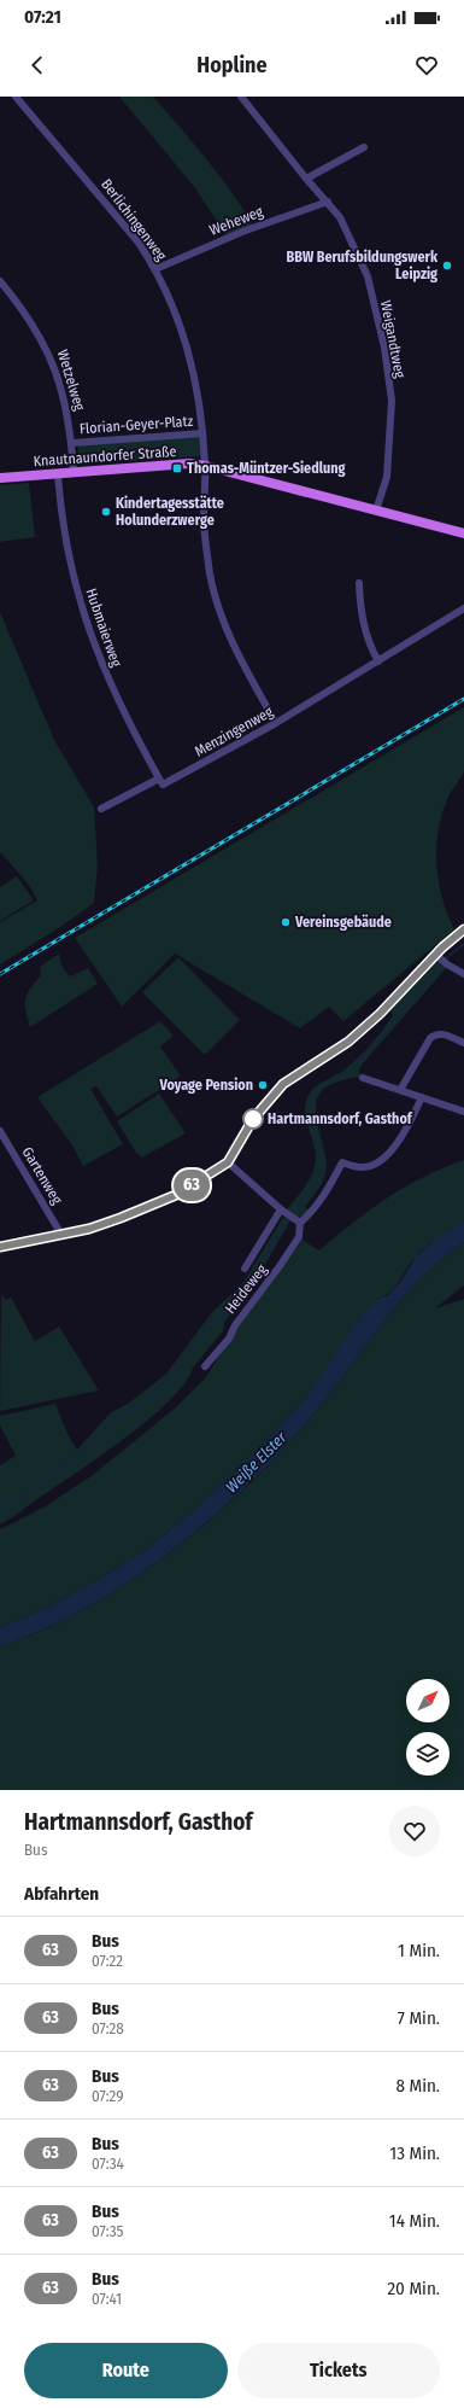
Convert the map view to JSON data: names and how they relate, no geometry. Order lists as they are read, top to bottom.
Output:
{
  "streets": {
    "main road": ["Knautnaundorfer Straße"],
    "street": [
      "Berlichingenweg",
      "Weheweg",
      "Weigandtweg",
      "Wetzelweg",
      "Florian-Geyer-Platz",
      "Hubmaierweg",
      "Menzingenweg",
      "Gartenweg",
      "Heideweg"
    ]
  },
  "crossings": [
    ["Berlichingenweg", "Weheweg"],
    ["Berlichingenweg", "Florian-Geyer-Platz"],
    ["Berlichingenweg", "Knautnaundorfer Straße"],
    ["Berlichingenweg", "Menzingenweg"],
    ["Weheweg", "Weigandtweg"],
    ["Weigandtweg", "Knautnaundorfer Straße"],
    ["Wetzelweg", "Florian-Geyer-Platz"],
    ["Wetzelweg", "Knautnaundorfer Straße"],
    ["Knautnaundorfer Straße", "Hubmaierweg"],
    ["Hubmaierweg", "Menzingenweg"]
  ],
  "water": ["Weiße Elster"],
  "places": {
    "other": [
      "BBW Berufsbildungswerk Leipzig",
      "Kindertagesstätte Holunderzwerge",
      "Vereinsgebäude",
      "Voyage Pension",
      "Hartmannsdorf, Gasthof"
    ],
    "transit": ["Thomas-Müntzer-Siedlung"]
  },
  "lines": ["bus line 63"],
  "north": "top right",
  "page": {
    "status": "07:21",
    "header": "Hopline",
    "on_map": "63",
    "heading": [
      ["Hartmannsdorf, Gasthof", "Bus"],
      "Abfahrten"
    ],
    "list": [
      {
        "mark": "63",
        "name": "Bus",
        "note": "07:22",
        "value": "1 Min."
      },
      {
        "mark": "63",
        "name": "Bus",
        "note": "07:28",
        "value": "7 Min."
      },
      {
        "mark": "63",
        "name": "Bus",
        "note": "07:29",
        "value": "8 Min."
      },
      {
        "mark": "63",
        "name": "Bus",
        "note": "07:34",
        "value": "13 Min."
      },
      {
        "mark": "63",
        "name": "Bus",
        "note": "07:35",
        "value": "14 Min."
      },
      {
        "mark": "63",
        "name": "Bus",
        "note": "07:41",
        "value": "20 Min."
      }
    ],
    "buttons": ["Route", "Tickets"]
  }
}
